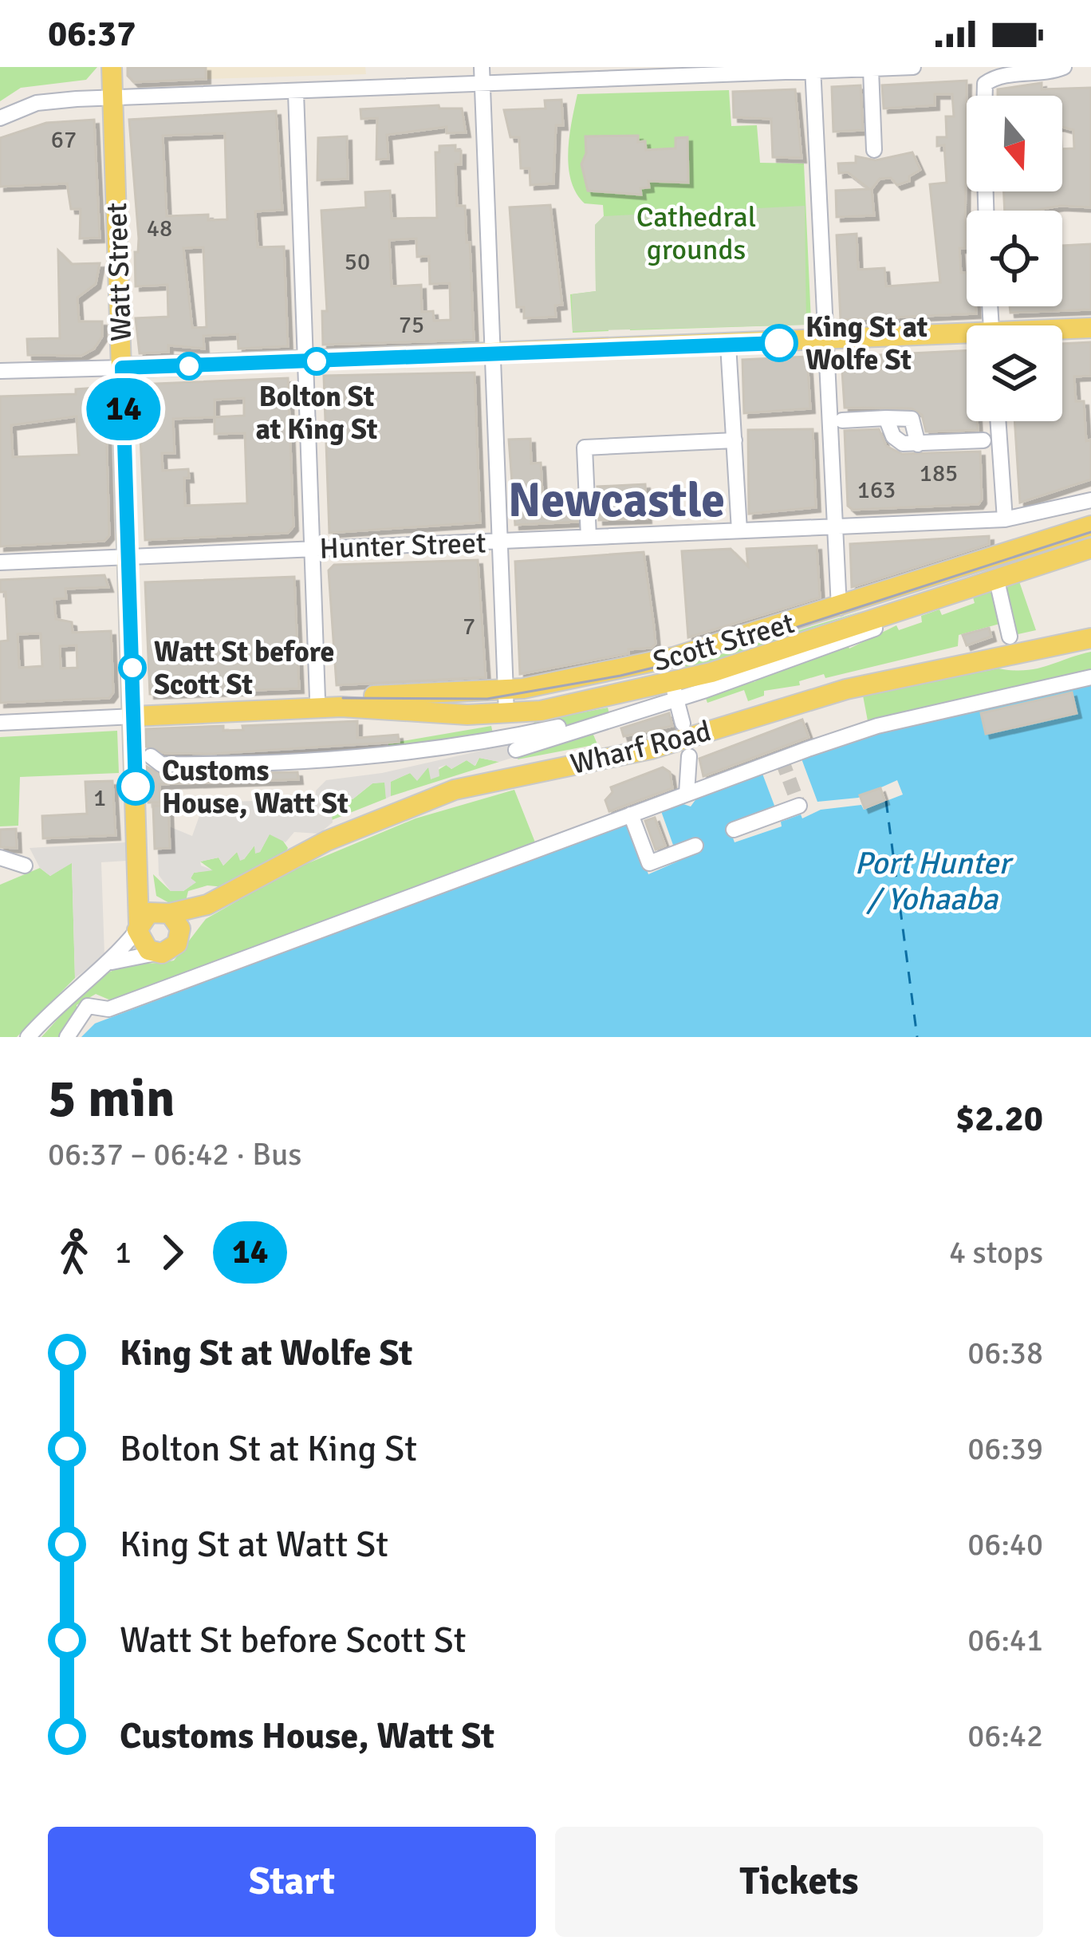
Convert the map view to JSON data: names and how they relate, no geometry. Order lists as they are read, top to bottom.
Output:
{
  "streets": {
    "main road": ["Watt Street", "Scott Street", "Wharf Road"],
    "street": ["Hunter Street"]
  },
  "crossings": [
    ["Watt Street", "Hunter Street"],
    ["Watt Street", "Scott Street"],
    ["Watt Street", "Wharf Road"]
  ],
  "districts": ["Newcastle"],
  "water": ["Port Hunter / Yohaaba"],
  "parks": ["Cathedral grounds"],
  "places": [
    "King St at Wolfe St",
    "Bolton St at King St",
    "Watt St before Scott St",
    "Customs House, Watt St"
  ],
  "lines": ["bus line 14"],
  "house_numbers": [
    "67",
    "48",
    "50",
    "75",
    "185",
    "163",
    "7",
    "1"
  ],
  "north": "bottom",
  "page": {
    "status": "06:37",
    "on_map": "14",
    "heading": ["5 min", "06:37 – 06:42 · Bus", "$2.20"],
    "legs": ["1", "14", "4 stops"],
    "list": [
      {
        "name": "King St at Wolfe St",
        "value": "06:38"
      },
      {
        "name": "Bolton St at King St",
        "value": "06:39"
      },
      {
        "name": "King St at Watt St",
        "value": "06:40"
      },
      {
        "name": "Watt St before Scott St",
        "value": "06:41"
      },
      {
        "name": "Customs House, Watt St",
        "value": "06:42"
      }
    ],
    "buttons": ["Start", "Tickets"]
  }
}
